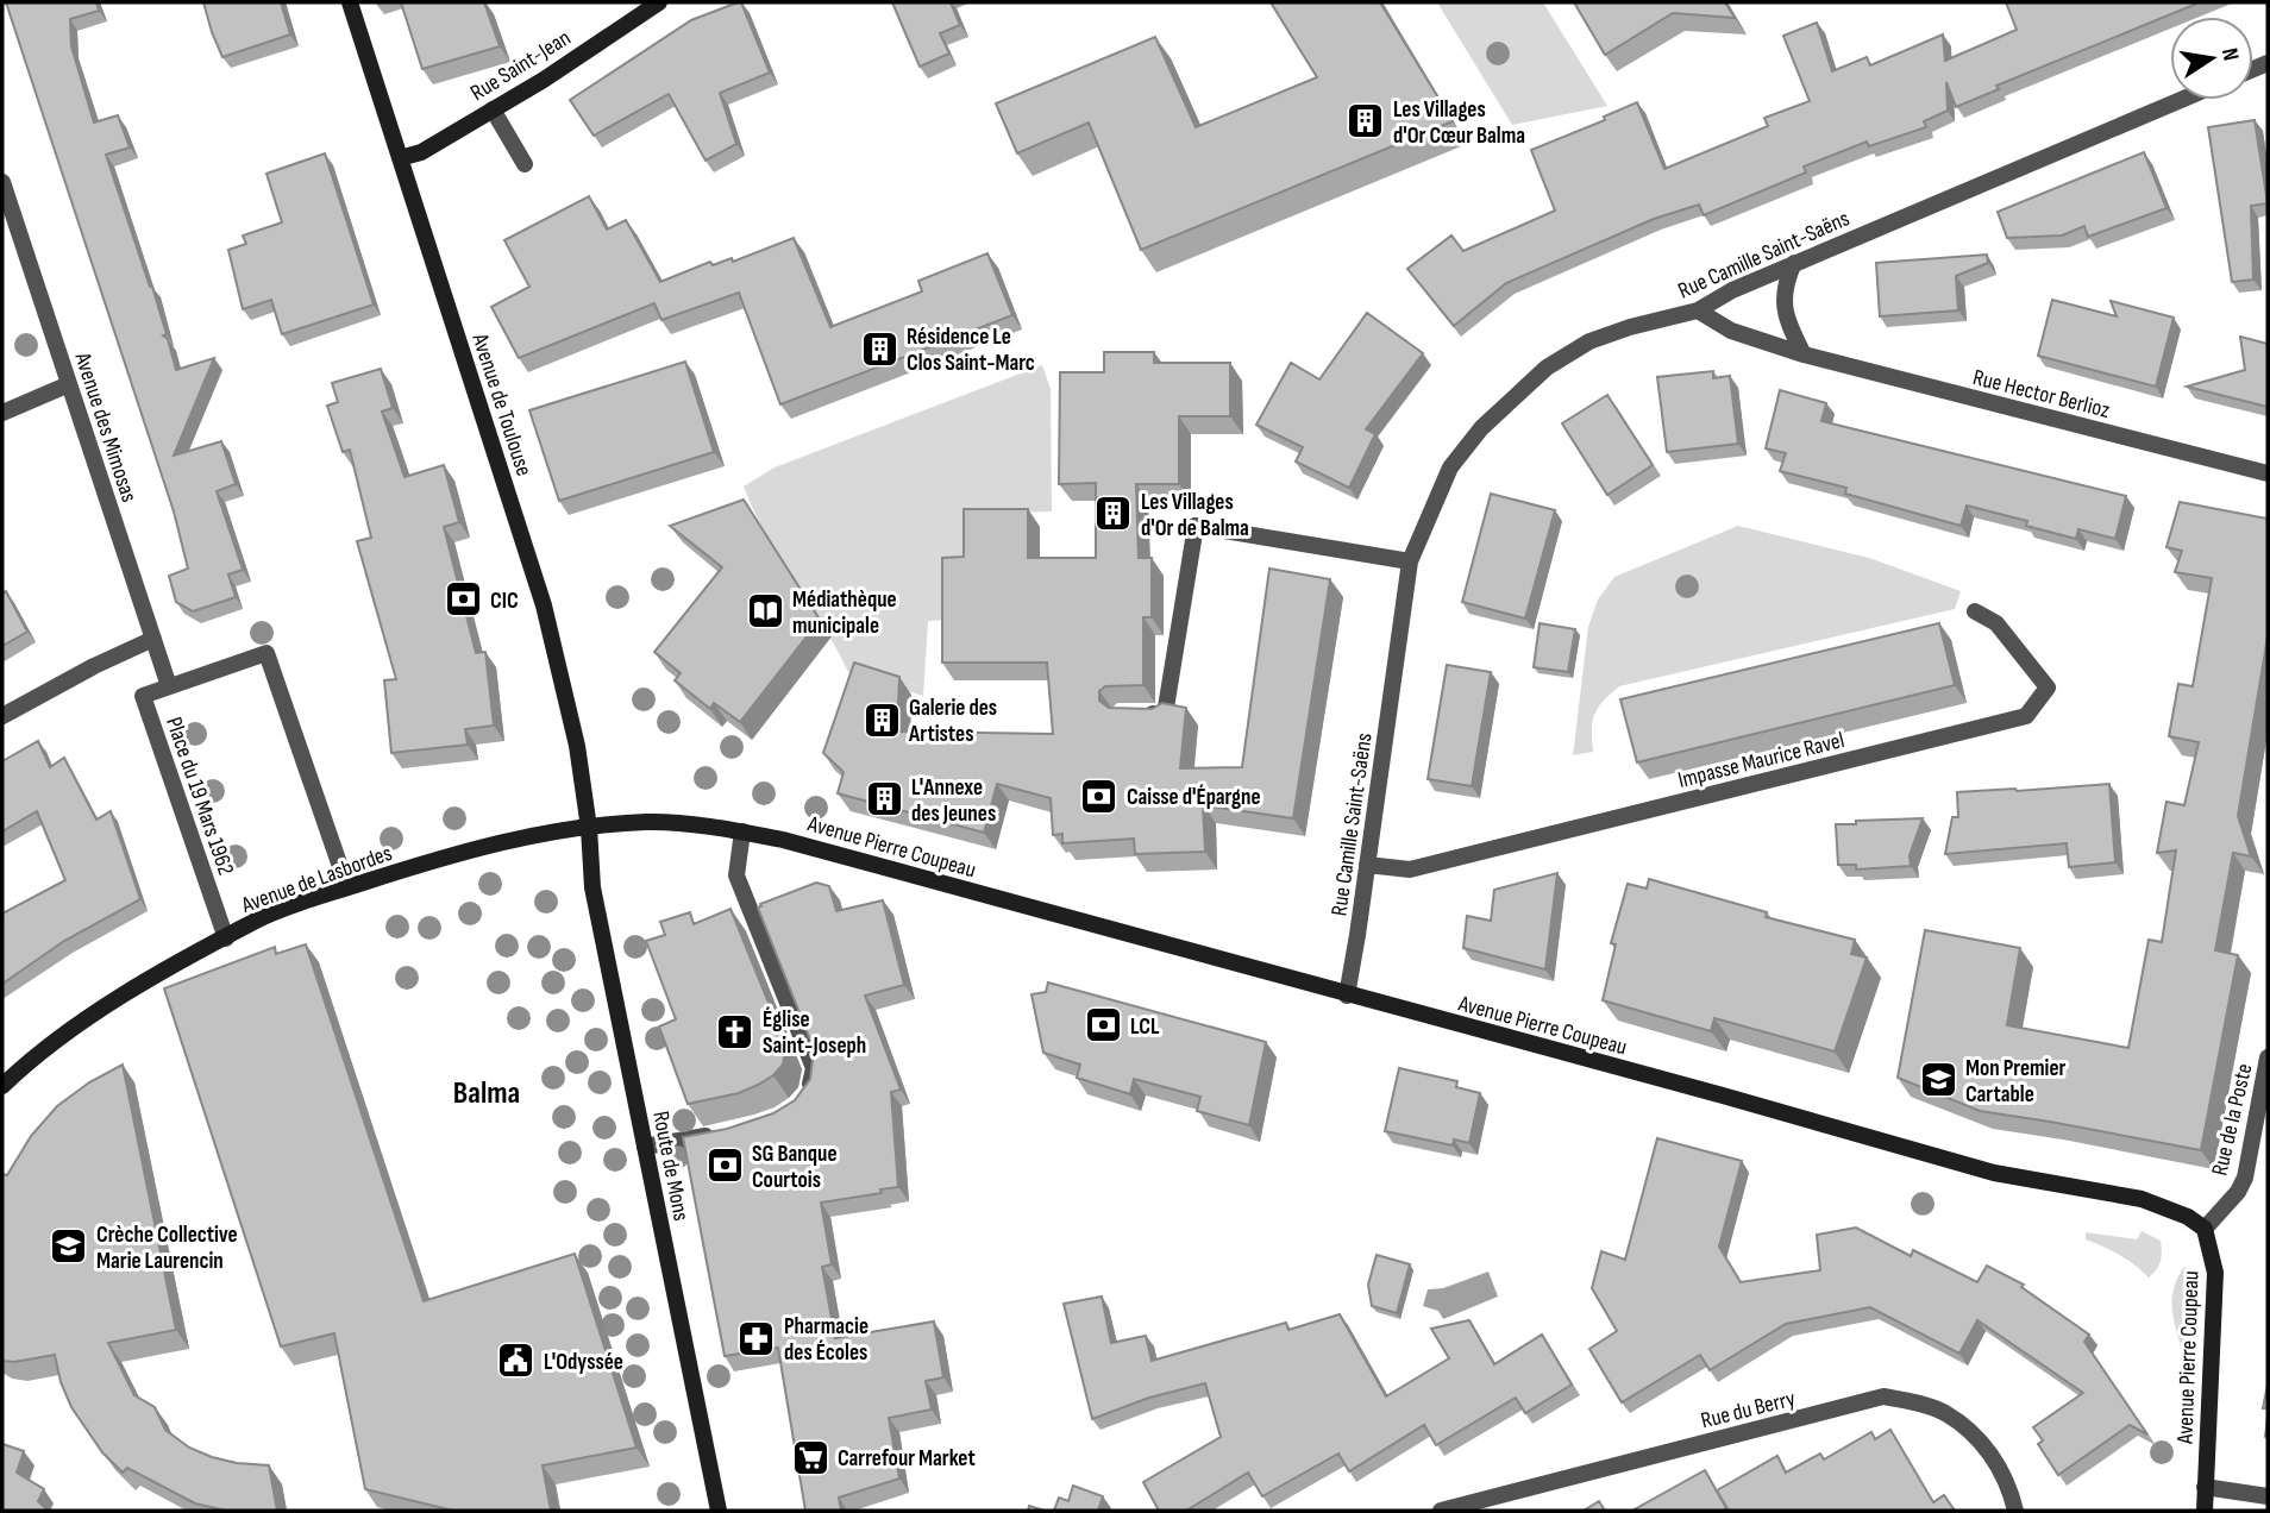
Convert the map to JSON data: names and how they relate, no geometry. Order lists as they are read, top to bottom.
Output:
{
  "streets": {
    "street": [
      "Rue Saint-Jean",
      "Rue Camille Saint-Saëns",
      "Rue Hector Berlioz",
      "Avenue de Toulouse",
      "Avenue des Mimosas",
      "Impasse Maurice Ravel",
      "Place du 19 Mars 1962",
      "Avenue Pierre Coupeau",
      "Avenue de Lasbordes",
      "Rue de la Poste",
      "Route de Mons",
      "Rue du Berry"
    ]
  },
  "crossings": [
    ["Rue Saint-Jean", "Avenue de Toulouse"],
    ["Rue Camille Saint-Saëns", "Rue Hector Berlioz"],
    ["Rue Camille Saint-Saëns", "Impasse Maurice Ravel"],
    ["Rue Camille Saint-Saëns", "Avenue Pierre Coupeau"],
    ["Avenue de Toulouse", "Avenue Pierre Coupeau"],
    ["Avenue de Toulouse", "Avenue de Lasbordes"],
    ["Avenue de Toulouse", "Route de Mons"],
    ["Avenue des Mimosas", "Place du 19 Mars 1962"],
    ["Place du 19 Mars 1962", "Avenue de Lasbordes"],
    ["Avenue Pierre Coupeau", "Avenue de Lasbordes"],
    ["Avenue Pierre Coupeau", "Rue de la Poste"],
    ["Avenue Pierre Coupeau", "Route de Mons"],
    ["Avenue de Lasbordes", "Route de Mons"]
  ],
  "districts": ["Balma"],
  "places": {
    "building": [
      "Les Villages d'Or Cœur Balma",
      "Résidence Le Clos Saint-Marc",
      "Les Villages d'Or de Balma",
      "Galerie des Artistes",
      "L'Annexe des Jeunes"
    ],
    "bank": [
      "CIC",
      "Caisse d'Épargne",
      "LCL",
      "SG Banque Courtois"
    ],
    "library": ["Médiathèque municipale"],
    "church": ["Église Saint-Joseph"],
    "school or university": ["Mon Premier Cartable", "Crèche Collective Marie Laurencin"],
    "pharmacy": ["Pharmacie des Écoles"],
    "public building": ["L'Odyssée"],
    "supermarket": ["Carrefour Market"]
  },
  "north": "right"
}
